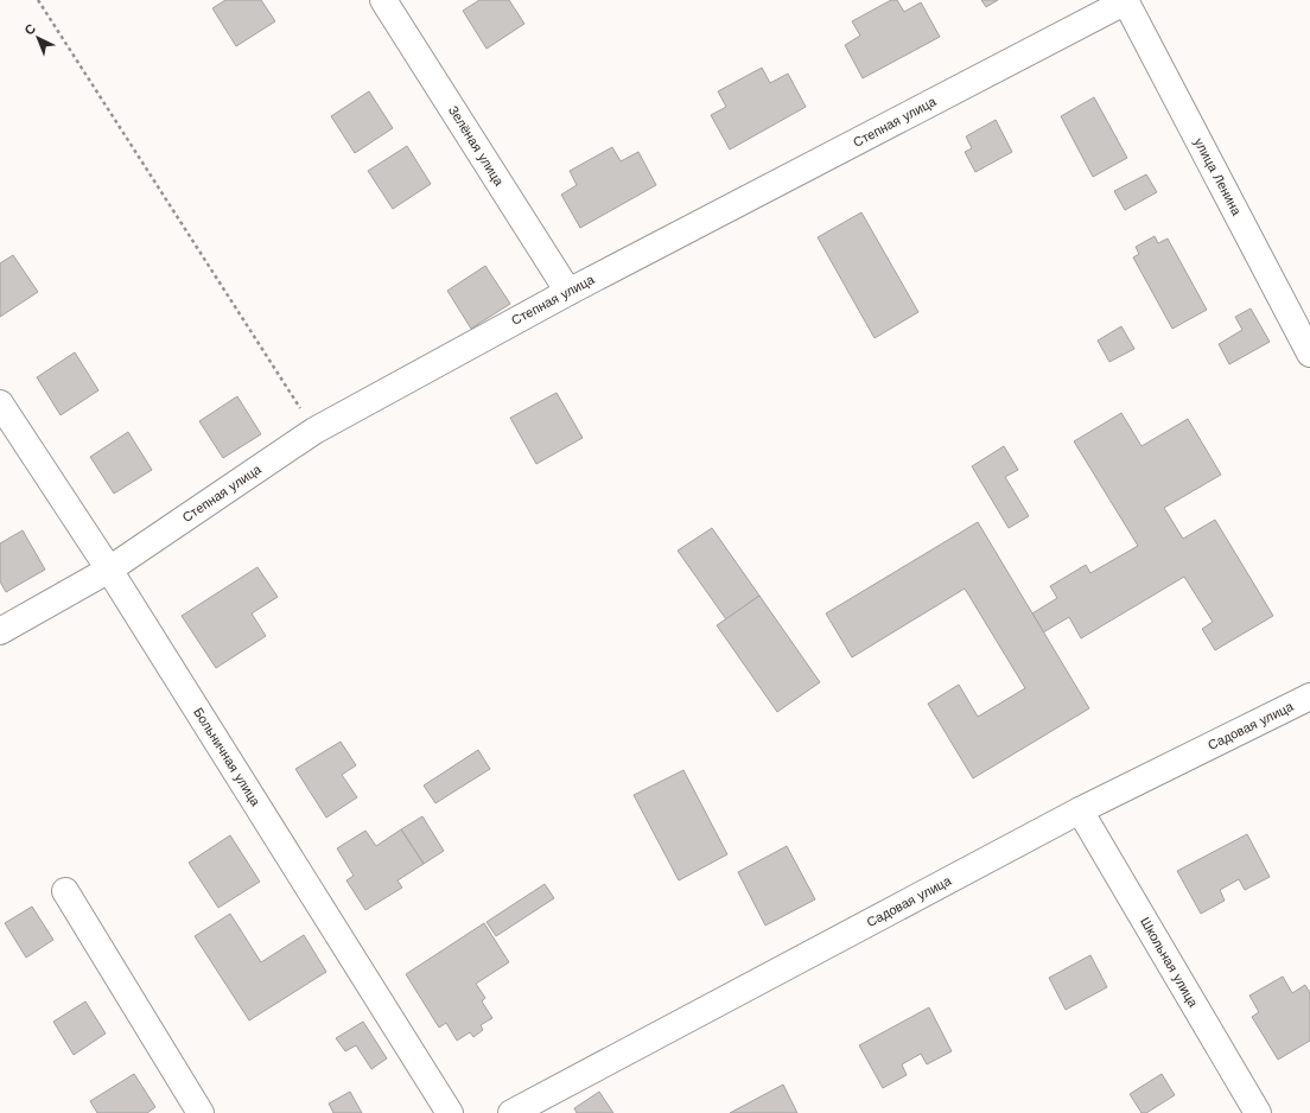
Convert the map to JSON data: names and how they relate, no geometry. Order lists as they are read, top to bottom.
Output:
{
  "streets": {
    "street": [
      "Степная улица",
      "Зелёная улица",
      "улица Ленина",
      "Садовая улица",
      "Больничная улица",
      "Школьная улица"
    ]
  },
  "crossings": [
    ["Степная улица", "Зелёная улица"],
    ["Степная улица", "улица Ленина"],
    ["Степная улица", "Больничная улица"],
    ["Садовая улица", "Школьная улица"]
  ],
  "north": "top left"
}
